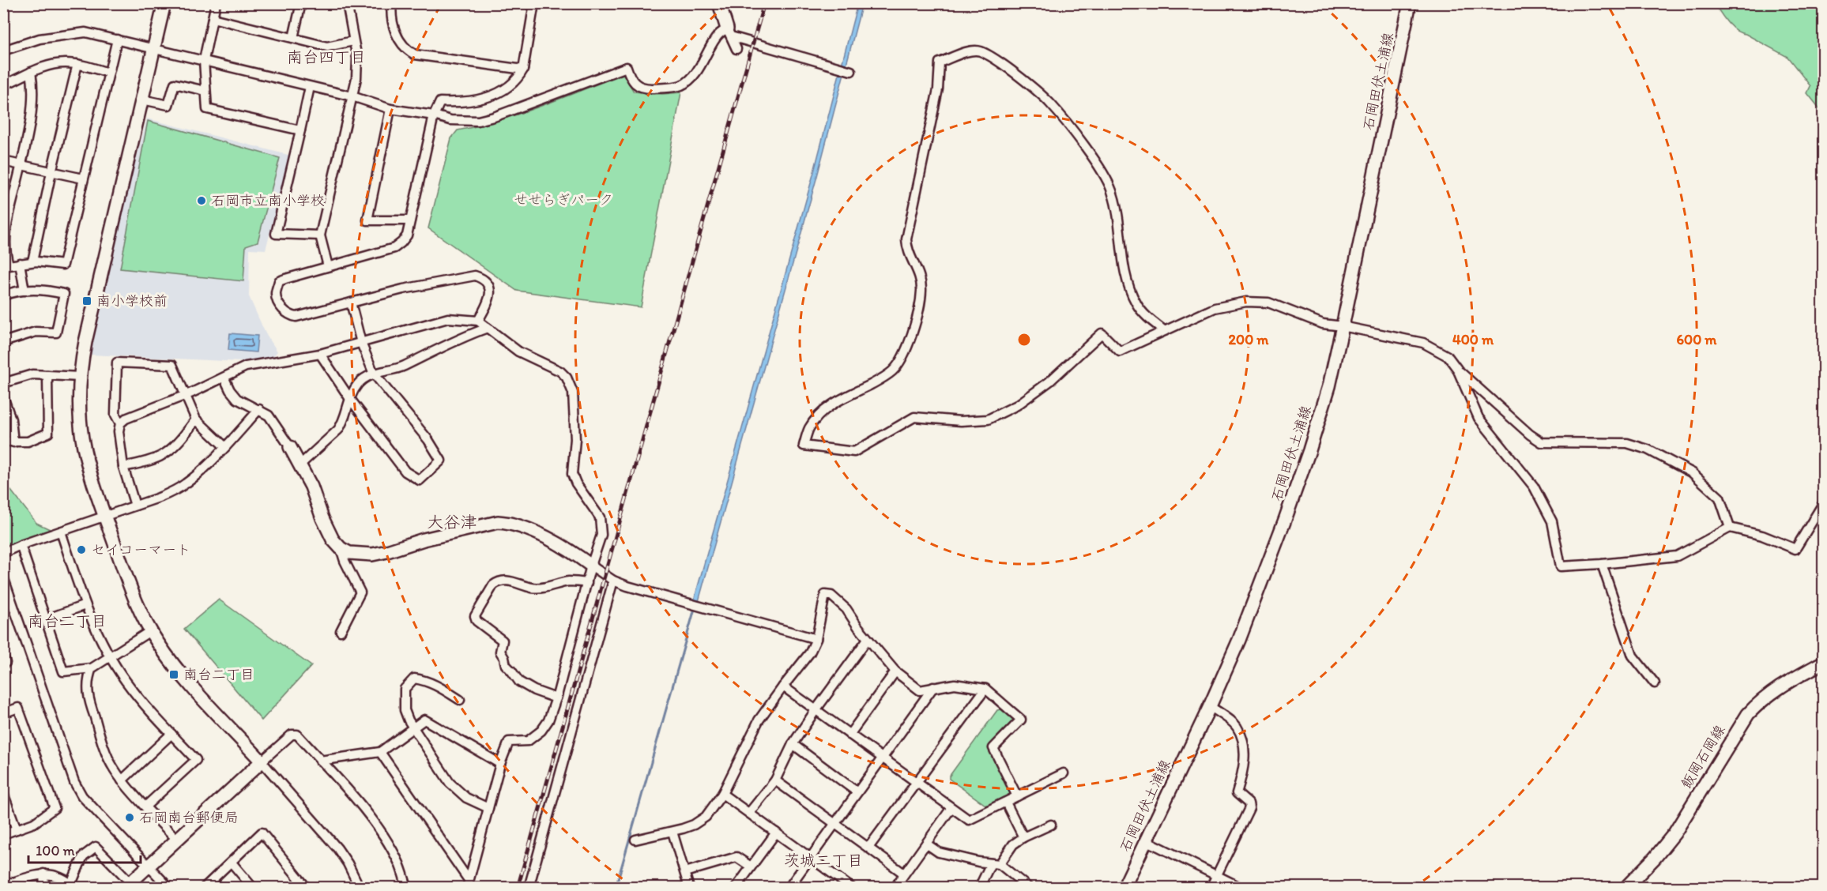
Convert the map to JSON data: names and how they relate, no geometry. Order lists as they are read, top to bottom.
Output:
{
  "streets": {
    "street": ["石岡田伏土浦線", "飯岡石岡線"]
  },
  "districts": [
    "南台四丁目",
    "大谷津",
    "南台二丁目",
    "茨城二丁目"
  ],
  "parks": ["せせらぎパーク"],
  "places": {
    "other": ["石岡市立南小学校", "セイコーマート", "石岡南台郵便局"],
    "transit": ["南小学校前", "南台二丁目"]
  },
  "scale_bar": "100 m",
  "rings": ["200 m", "400 m", "600 m"]
}
